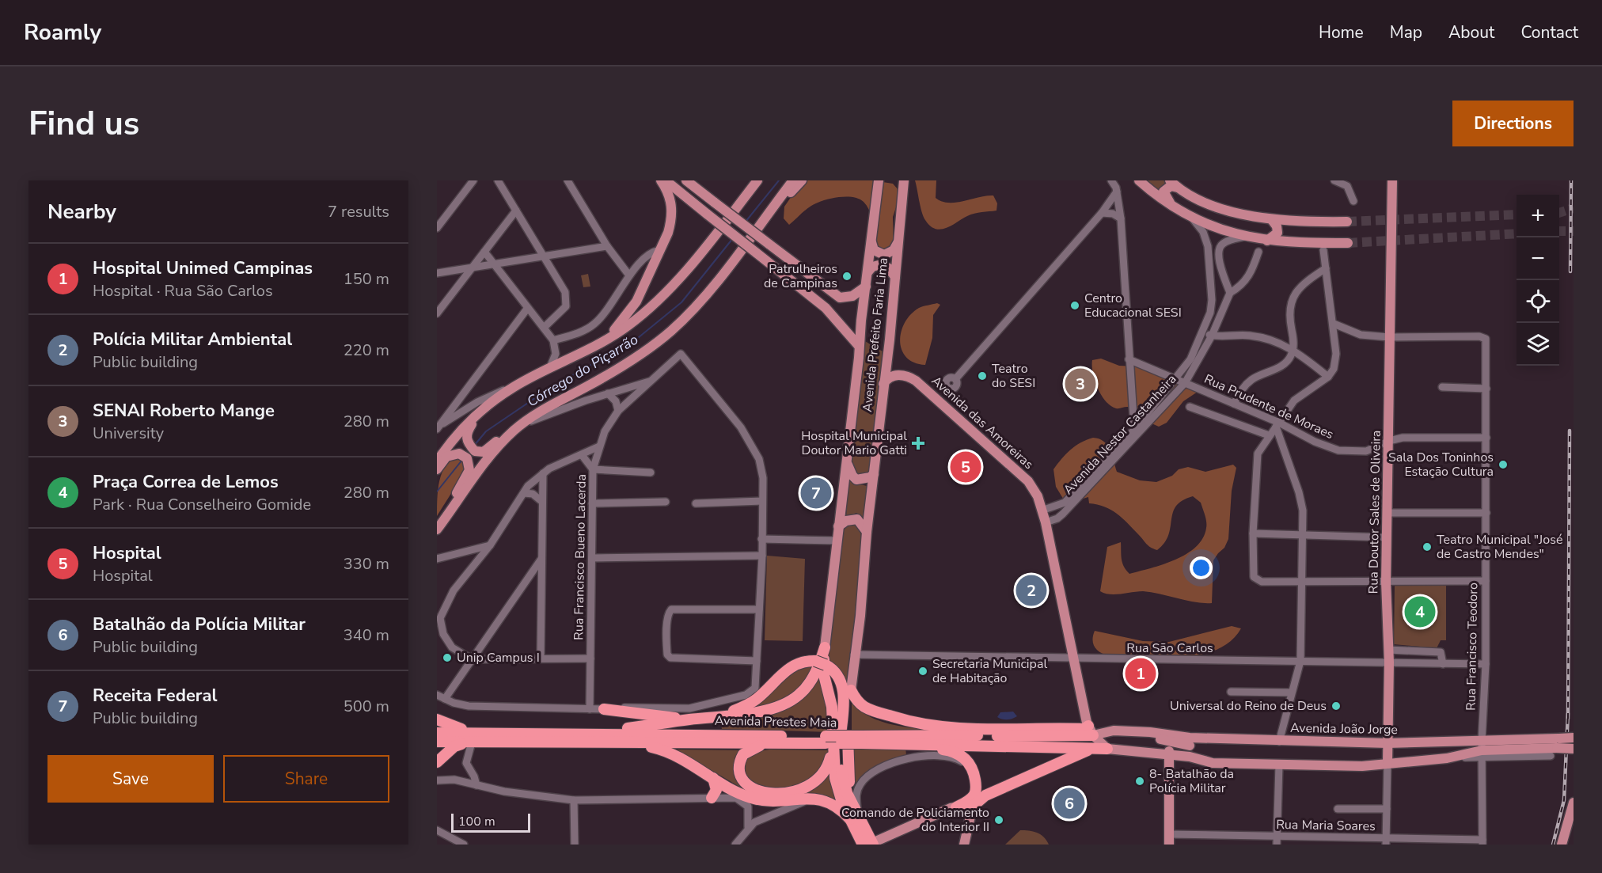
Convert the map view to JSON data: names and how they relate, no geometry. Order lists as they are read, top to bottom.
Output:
{
  "streets": {
    "highway": ["Avenida Prestes Maia", "Avenida João Jorge"],
    "main road": ["Avenida Prefeito Faria Lima", "Avenida das Amoreiras", "Rua Doutor Sales de Oliveira"],
    "street": [
      "Rua Prudente de Moraes",
      "Avenida Nestor Castanheira",
      "Rua Francisco Bueno Lacerda",
      "Rua Francisco Teodoro",
      "Rua São Carlos",
      "Rua Maria Soares"
    ]
  },
  "crossings": [
    ["Avenida Prefeito Faria Lima", "Avenida das Amoreiras"],
    ["Avenida Prefeito Faria Lima", "Rua São Carlos"],
    ["Rua Prudente de Moraes", "Avenida Nestor Castanheira"],
    ["Rua Prudente de Moraes", "Rua Doutor Sales de Oliveira"],
    ["Rua Prudente de Moraes", "Rua Francisco Teodoro"],
    ["Avenida das Amoreiras", "Avenida Nestor Castanheira"],
    ["Avenida das Amoreiras", "Rua São Carlos"],
    ["Rua Doutor Sales de Oliveira", "Rua Francisco Teodoro"],
    ["Rua Doutor Sales de Oliveira", "Rua São Carlos"],
    ["Rua Doutor Sales de Oliveira", "Avenida João Jorge"],
    ["Rua Francisco Teodoro", "Rua São Carlos"],
    ["Rua Francisco Teodoro", "Avenida João Jorge"],
    ["Rua Francisco Teodoro", "Rua Maria Soares"],
    ["Avenida Prestes Maia", "Avenida João Jorge"]
  ],
  "water": ["Córrego do Piçarrão"],
  "places": {
    "other": [
      "Patrulheiros de Campinas",
      "Centro Educacional SESI",
      "Teatro do SESI",
      "Sala Dos Toninhos Estação Cultura",
      "Teatro Municipal \"José de Castro Mendes\"",
      "Unip Campus I",
      "Secretaria Municipal de Habitação",
      "Universal do Reino de Deus",
      "8- Batalhão da Polícia Militar",
      "Comando de Policiamento do Interior II"
    ],
    "health": ["Hospital Municipal Doutor Mario Gatti"]
  },
  "scale_bar": "100 m",
  "page": {
    "header": "Roamly",
    "nav": [
      "Home",
      "Map",
      "About",
      "Contact"
    ],
    "buttons": [
      "Directions",
      ["Save", "Share"]
    ],
    "title": "Find us",
    "heading": ["Nearby", "7 results"],
    "map_buttons": ["+", "−"],
    "list": [
      {
        "mark": "1",
        "name": "Hospital Unimed Campinas",
        "note": "Hospital · Rua São Carlos",
        "value": "150 m"
      },
      {
        "mark": "2",
        "name": "Polícia Militar Ambiental",
        "note": "Public building",
        "value": "220 m"
      },
      {
        "mark": "3",
        "name": "SENAI Roberto Mange",
        "note": "University",
        "value": "280 m"
      },
      {
        "mark": "4",
        "name": "Praça Correa de Lemos",
        "note": "Park · Rua Conselheiro Gomide",
        "value": "280 m"
      },
      {
        "mark": "5",
        "name": "Hospital",
        "note": "Hospital",
        "value": "330 m"
      },
      {
        "mark": "6",
        "name": "Batalhão da Polícia Militar",
        "note": "Public building",
        "value": "340 m"
      },
      {
        "mark": "7",
        "name": "Receita Federal",
        "note": "Public building",
        "value": "500 m"
      }
    ],
    "pins": [
      "3",
      "5",
      "7",
      "2",
      "4",
      "1",
      "6"
    ],
    "scale": "100 m"
  }
}
